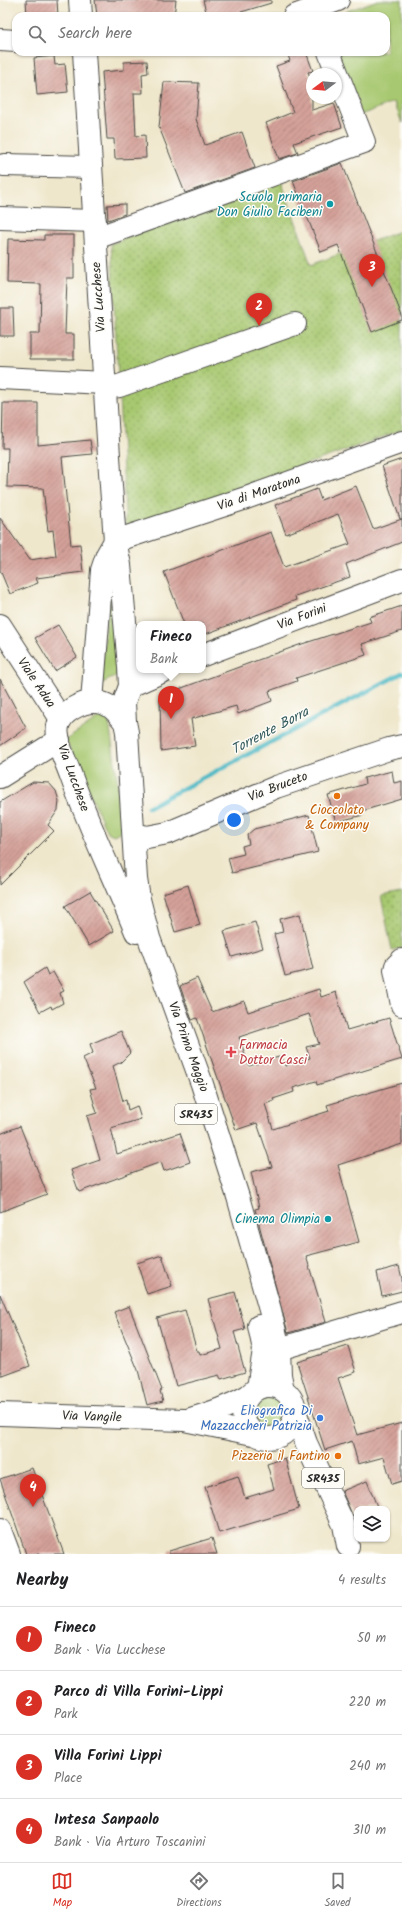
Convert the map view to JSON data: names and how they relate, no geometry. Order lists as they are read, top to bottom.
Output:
{
  "streets": {
    "main road": [
      "Via Lucchese",
      "Via di Maratona",
      "Via Forini",
      "Viale Adua",
      "Via Bruceto",
      "Via Primo Maggio",
      "SR435",
      "Via Vangile"
    ]
  },
  "crossings": [
    ["Via Lucchese", "Via di Maratona"],
    ["Via Lucchese", "Viale Adua"],
    ["Via Lucchese", "Via Primo Maggio"],
    ["Via Bruceto", "Via Primo Maggio"],
    ["Via Primo Maggio", "SR435"]
  ],
  "water": ["Torrente Borra"],
  "places": {
    "other": [
      "Scuola primaria Don Giulio Facibeni",
      "Cioccolato & Company",
      "Cinema Olimpia",
      "Eliografica Di Mazzaccheri Patrizia",
      "Pizzeria il Fantino"
    ],
    "health": ["Farmacia Dottor Casci"]
  },
  "north": "left",
  "page": {
    "search": "Search here",
    "pins": [
      "3",
      "2",
      "1",
      "4"
    ],
    "popup": ["Fineco", "Bank"],
    "heading": ["Nearby", "4 results"],
    "list": [
      {
        "mark": "1",
        "name": "Fineco",
        "note": "Bank · Via Lucchese",
        "value": "50 m"
      },
      {
        "mark": "2",
        "name": "Parco di Villa Forini-Lippi",
        "note": "Park",
        "value": "220 m"
      },
      {
        "mark": "3",
        "name": "Villa Forini Lippi",
        "note": "Place",
        "value": "240 m"
      },
      {
        "mark": "4",
        "name": "Intesa Sanpaolo",
        "note": "Bank · Via Arturo Toscanini",
        "value": "310 m"
      }
    ],
    "nav": ["Map", "Directions", "Saved"]
  }
}
